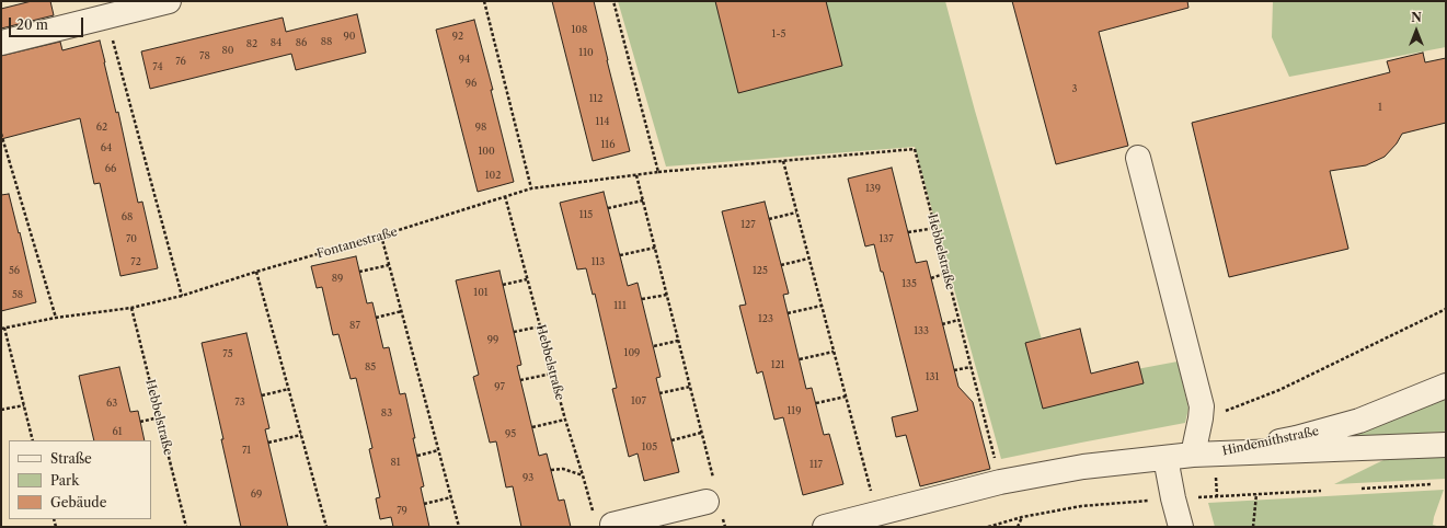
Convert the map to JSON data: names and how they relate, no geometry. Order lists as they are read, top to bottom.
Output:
{
  "streets": {
    "street": ["Hindemithstraße"],
    "path": ["Fontanestraße", "Hebbelstraße"]
  },
  "crossings": [
    ["Fontanestraße", "Hebbelstraße"]
  ],
  "house_numbers": [
    "108",
    "1-5",
    "90",
    "92",
    "88",
    "84",
    "86",
    "82",
    "80",
    "110",
    "78",
    "94",
    "76",
    "74",
    "96",
    "3",
    "112",
    "1",
    "114",
    "62",
    "98",
    "116",
    "64",
    "100",
    "66",
    "102",
    "139",
    "115",
    "68",
    "127",
    "70",
    "137",
    "72",
    "113",
    "56",
    "125",
    "89",
    "135",
    "101",
    "58",
    "111",
    "123",
    "87",
    "133",
    "99",
    "109",
    "75",
    "121",
    "85",
    "131",
    "97",
    "107",
    "73",
    "63",
    "119",
    "83",
    "61",
    "95",
    "105",
    "71",
    "81",
    "117",
    "93",
    "69",
    "79"
  ],
  "legend": ["Straße", "Park", "Gebäude"],
  "scale_bar": "20 m",
  "north": "top"
}
